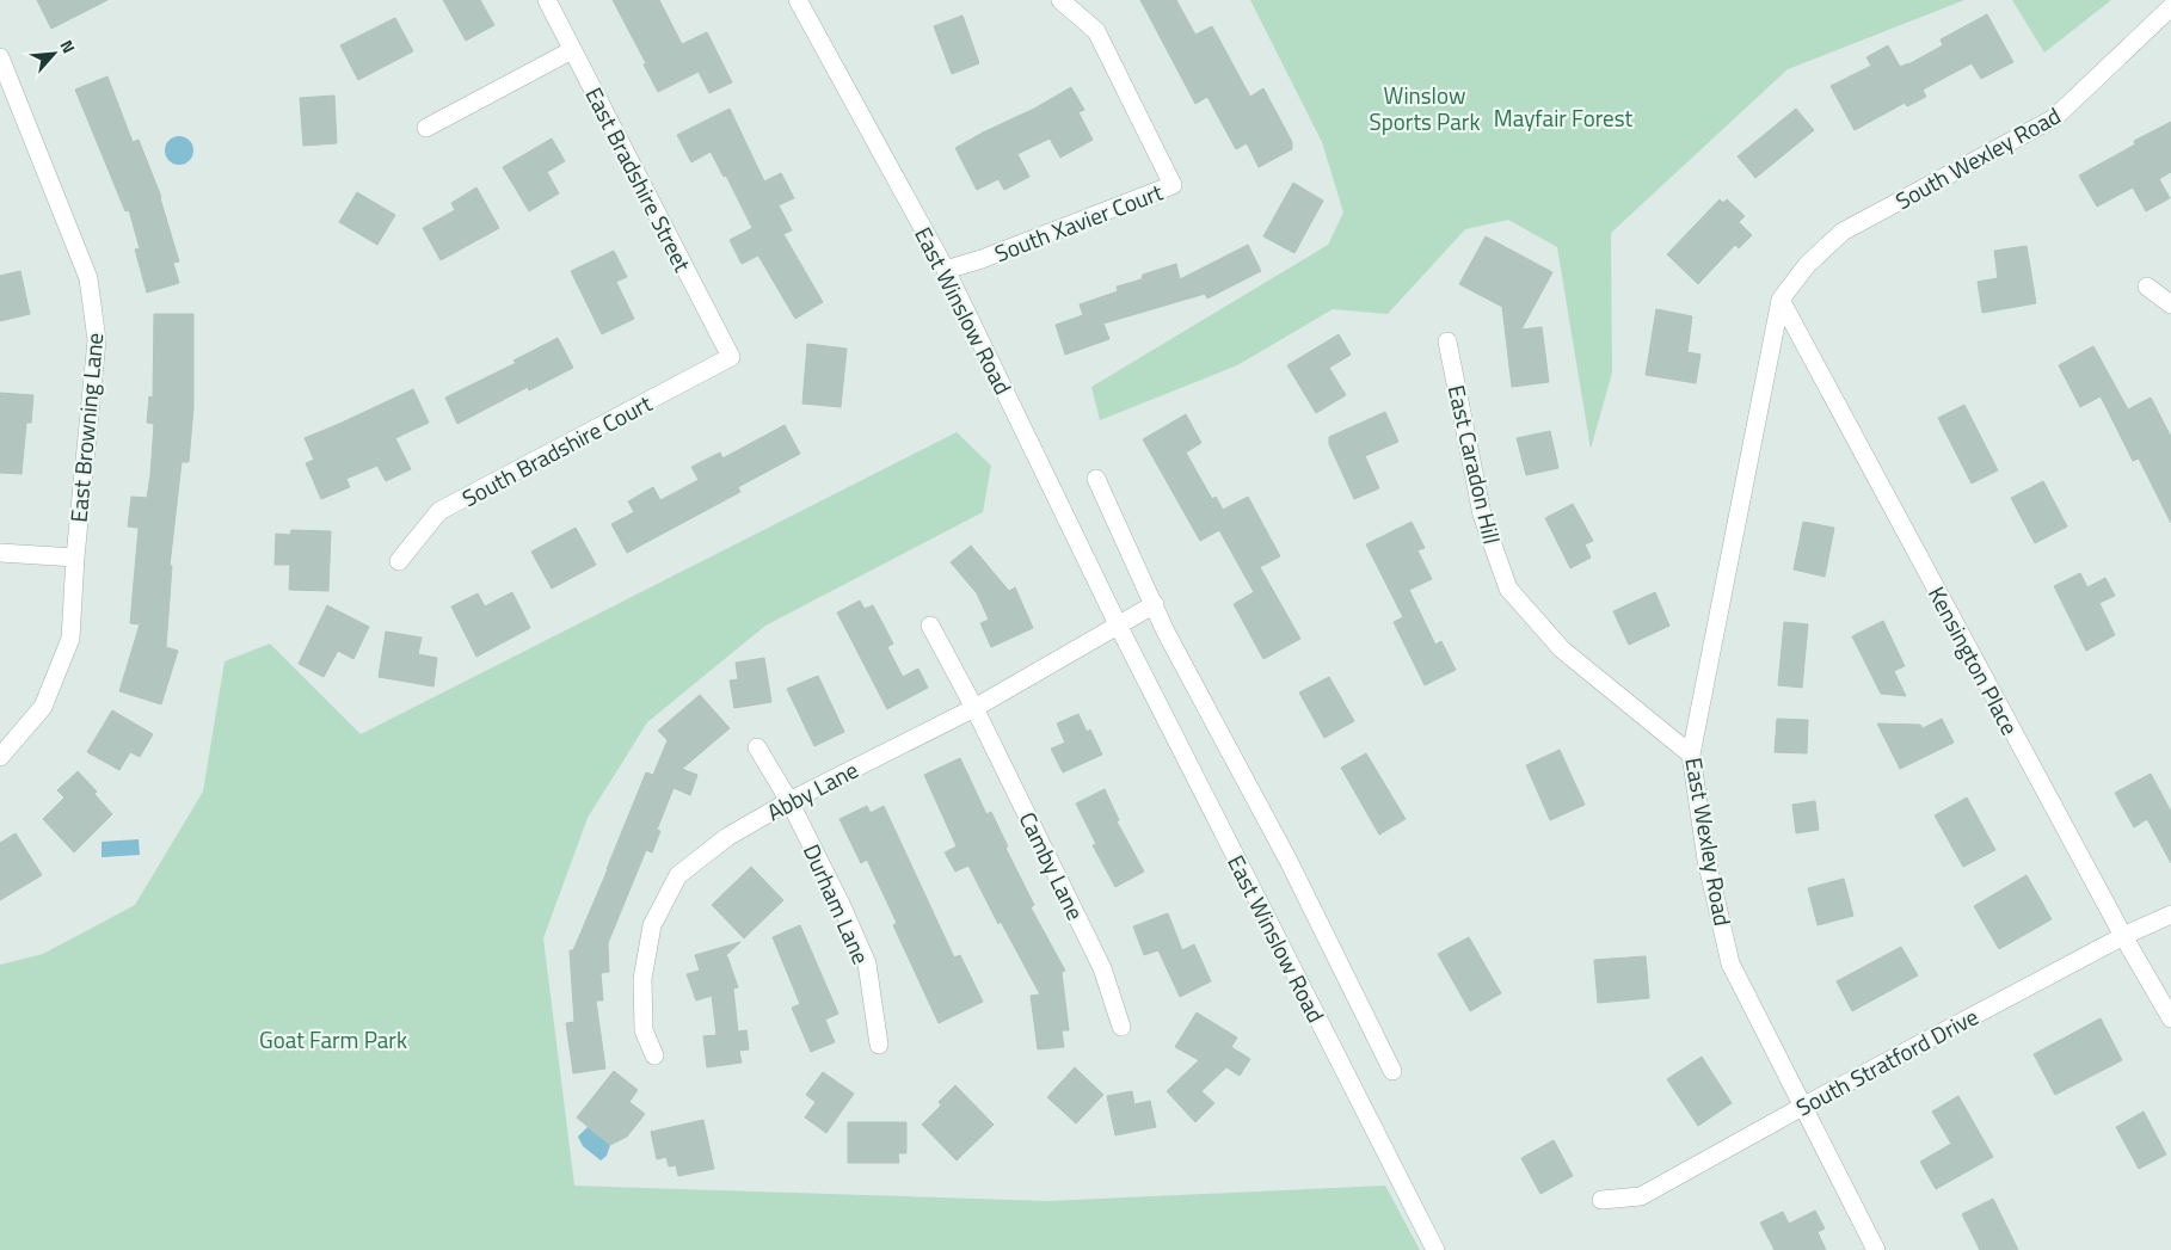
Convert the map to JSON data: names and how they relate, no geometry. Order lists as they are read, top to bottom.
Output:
{
  "streets": {
    "street": [
      "South Wexley Road",
      "East Bradshire Street",
      "South Xavier Court",
      "East Winslow Road",
      "East Browning Lane",
      "South Bradshire Court",
      "East Caradon Hill",
      "Kensington Place",
      "Abby Lane",
      "East Wexley Road",
      "Camby Lane",
      "Durham Lane",
      "South Stratford Drive"
    ]
  },
  "crossings": [
    ["South Wexley Road", "Kensington Place"],
    ["South Wexley Road", "East Wexley Road"],
    ["East Bradshire Street", "South Bradshire Court"],
    ["South Xavier Court", "East Winslow Road"],
    ["East Winslow Road", "Abby Lane"],
    ["East Caradon Hill", "East Wexley Road"],
    ["Kensington Place", "East Wexley Road"],
    ["Kensington Place", "South Stratford Drive"],
    ["Abby Lane", "Camby Lane"],
    ["Abby Lane", "Durham Lane"],
    ["East Wexley Road", "South Stratford Drive"]
  ],
  "parks": ["Winslow Sports Park", "Mayfair Forest", "Goat Farm Park"],
  "north": "top right"
}
